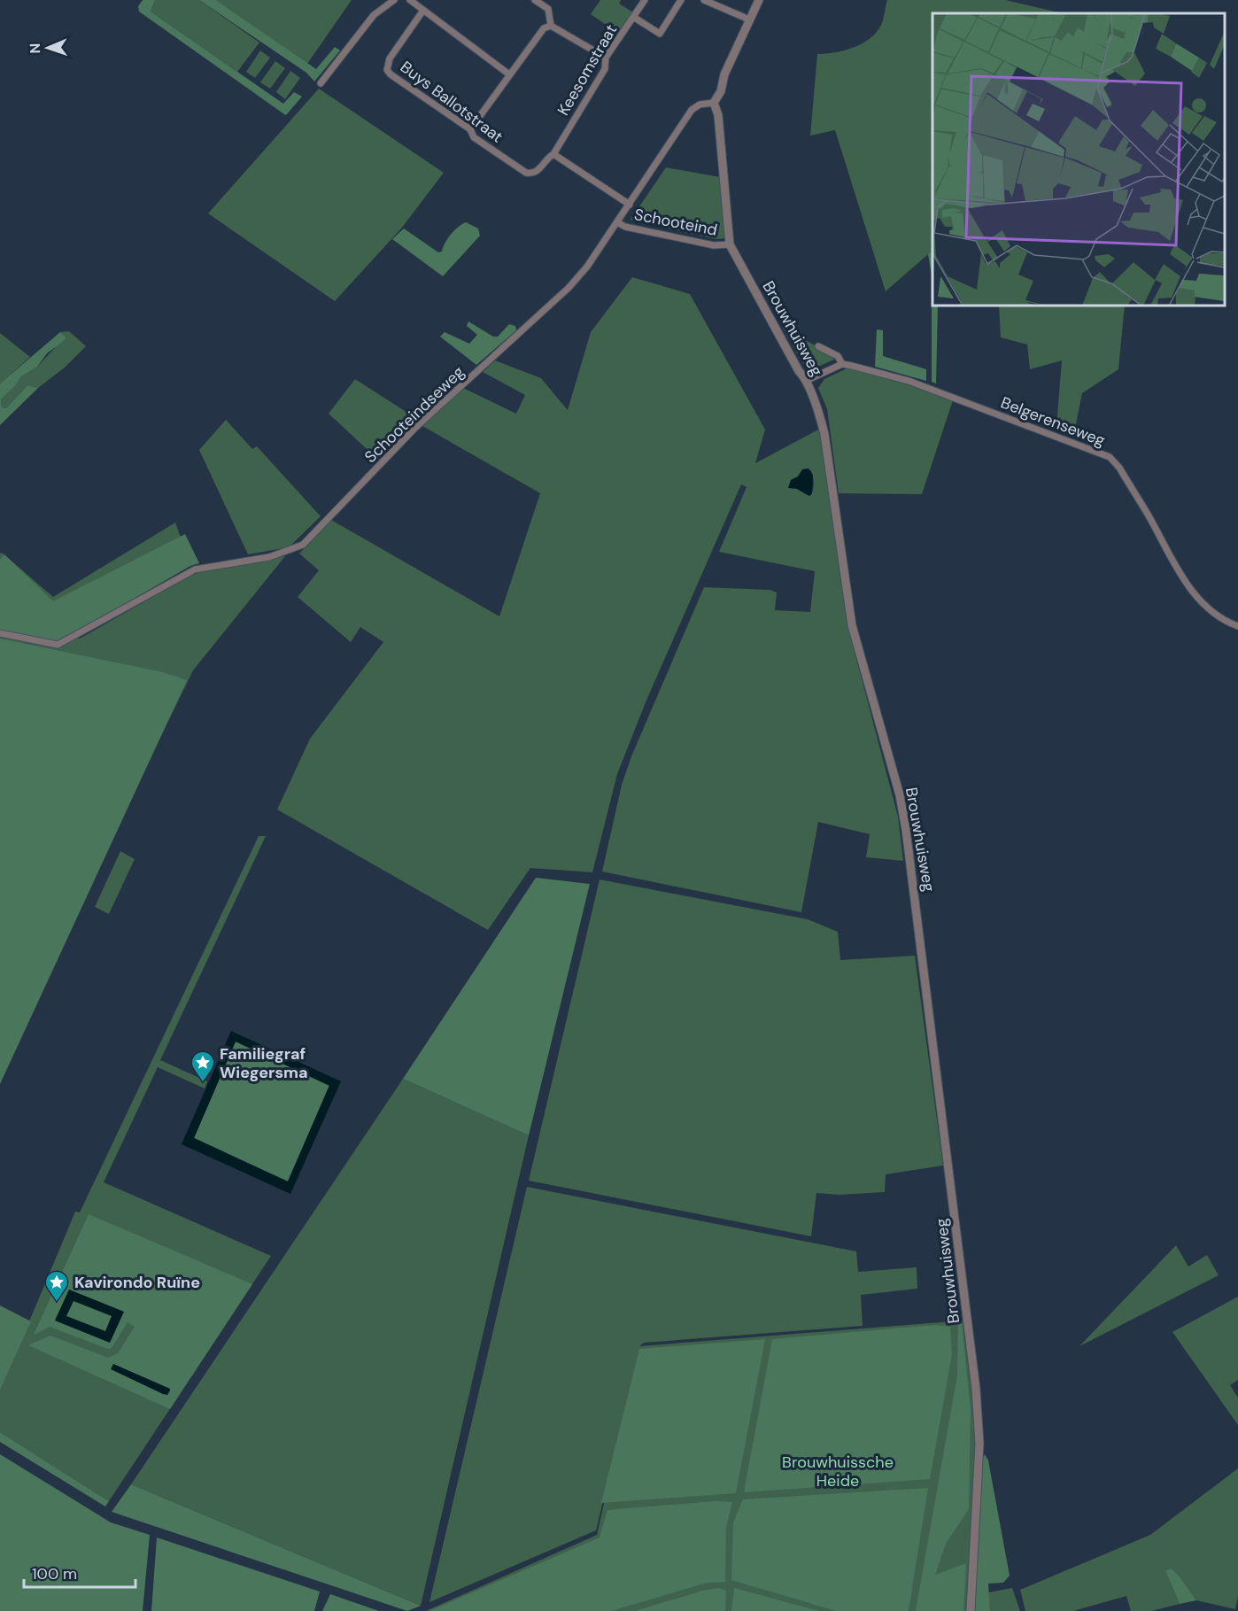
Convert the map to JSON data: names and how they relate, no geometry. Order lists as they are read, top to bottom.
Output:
{
  "streets": {
    "street": [
      "Keesomstraat",
      "Buys Ballotstraat",
      "Schooteind",
      "Brouwhuisweg",
      "Schooteindseweg",
      "Belgerenseweg"
    ]
  },
  "crossings": [
    ["Keesomstraat", "Buys Ballotstraat"],
    ["Schooteind", "Brouwhuisweg"],
    ["Schooteind", "Schooteindseweg"],
    ["Brouwhuisweg", "Schooteindseweg"]
  ],
  "parks": ["Brouwhuissche Heide"],
  "places": {
    "place": ["Familiegraf Wiegersma", "Kavirondo Ruïne"]
  },
  "scale_bar": "100 m",
  "north": "left"
}
